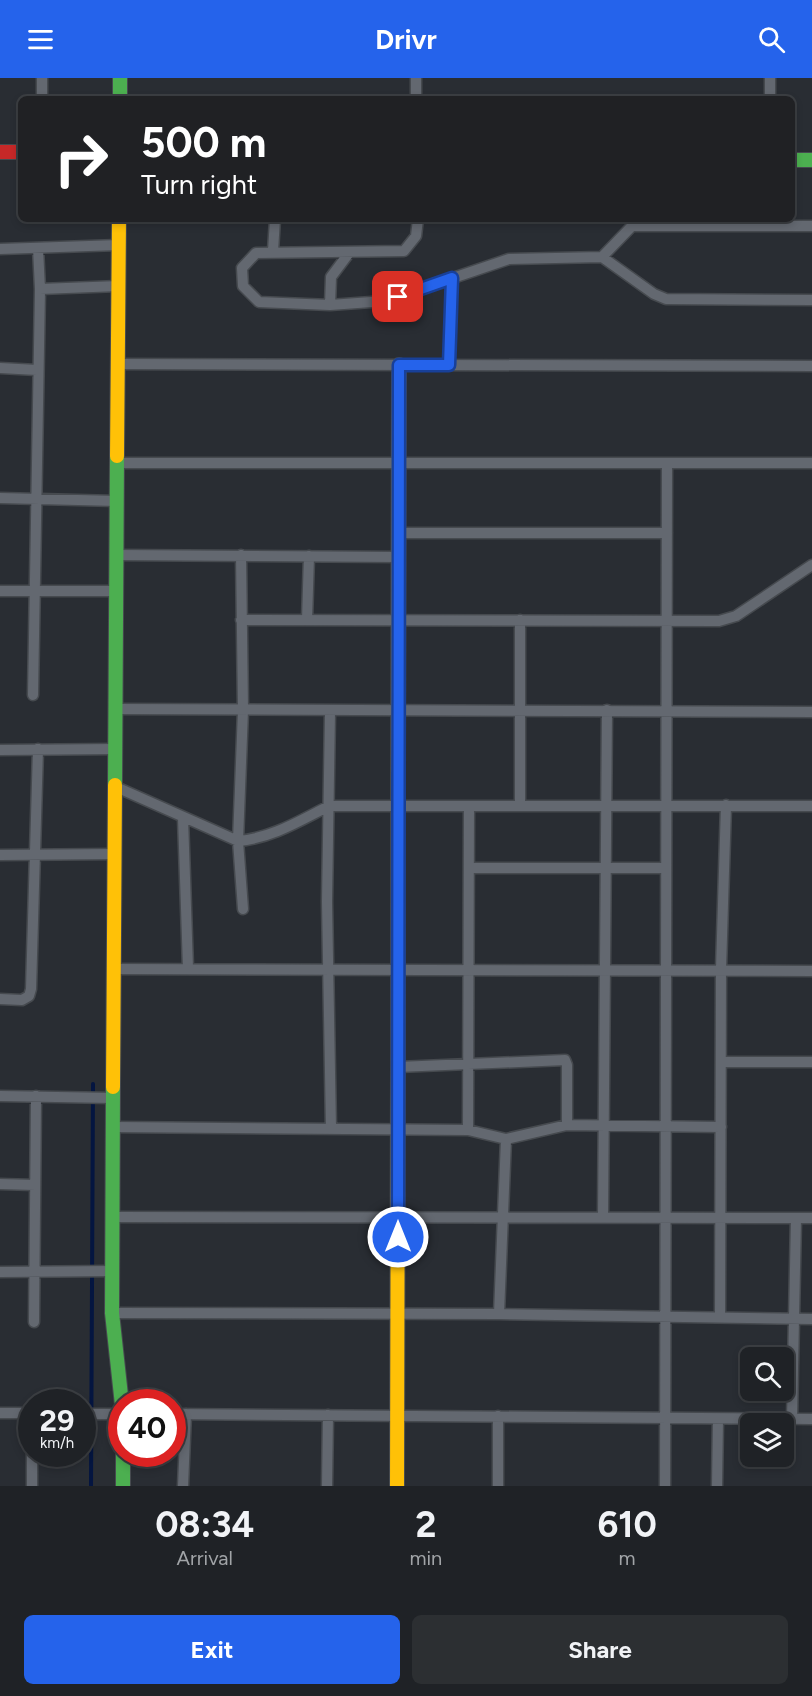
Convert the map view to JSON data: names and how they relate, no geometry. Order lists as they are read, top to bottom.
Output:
{
  "page": {
    "header": "Drivr",
    "turn": ["500 m", "Turn right"],
    "speed": "29 km/h",
    "limit": "40",
    "eta": [
      "08:34",
      "Arrival",
      "2",
      "min",
      "610",
      "m"
    ],
    "buttons": ["Exit", "Share"]
  }
}
